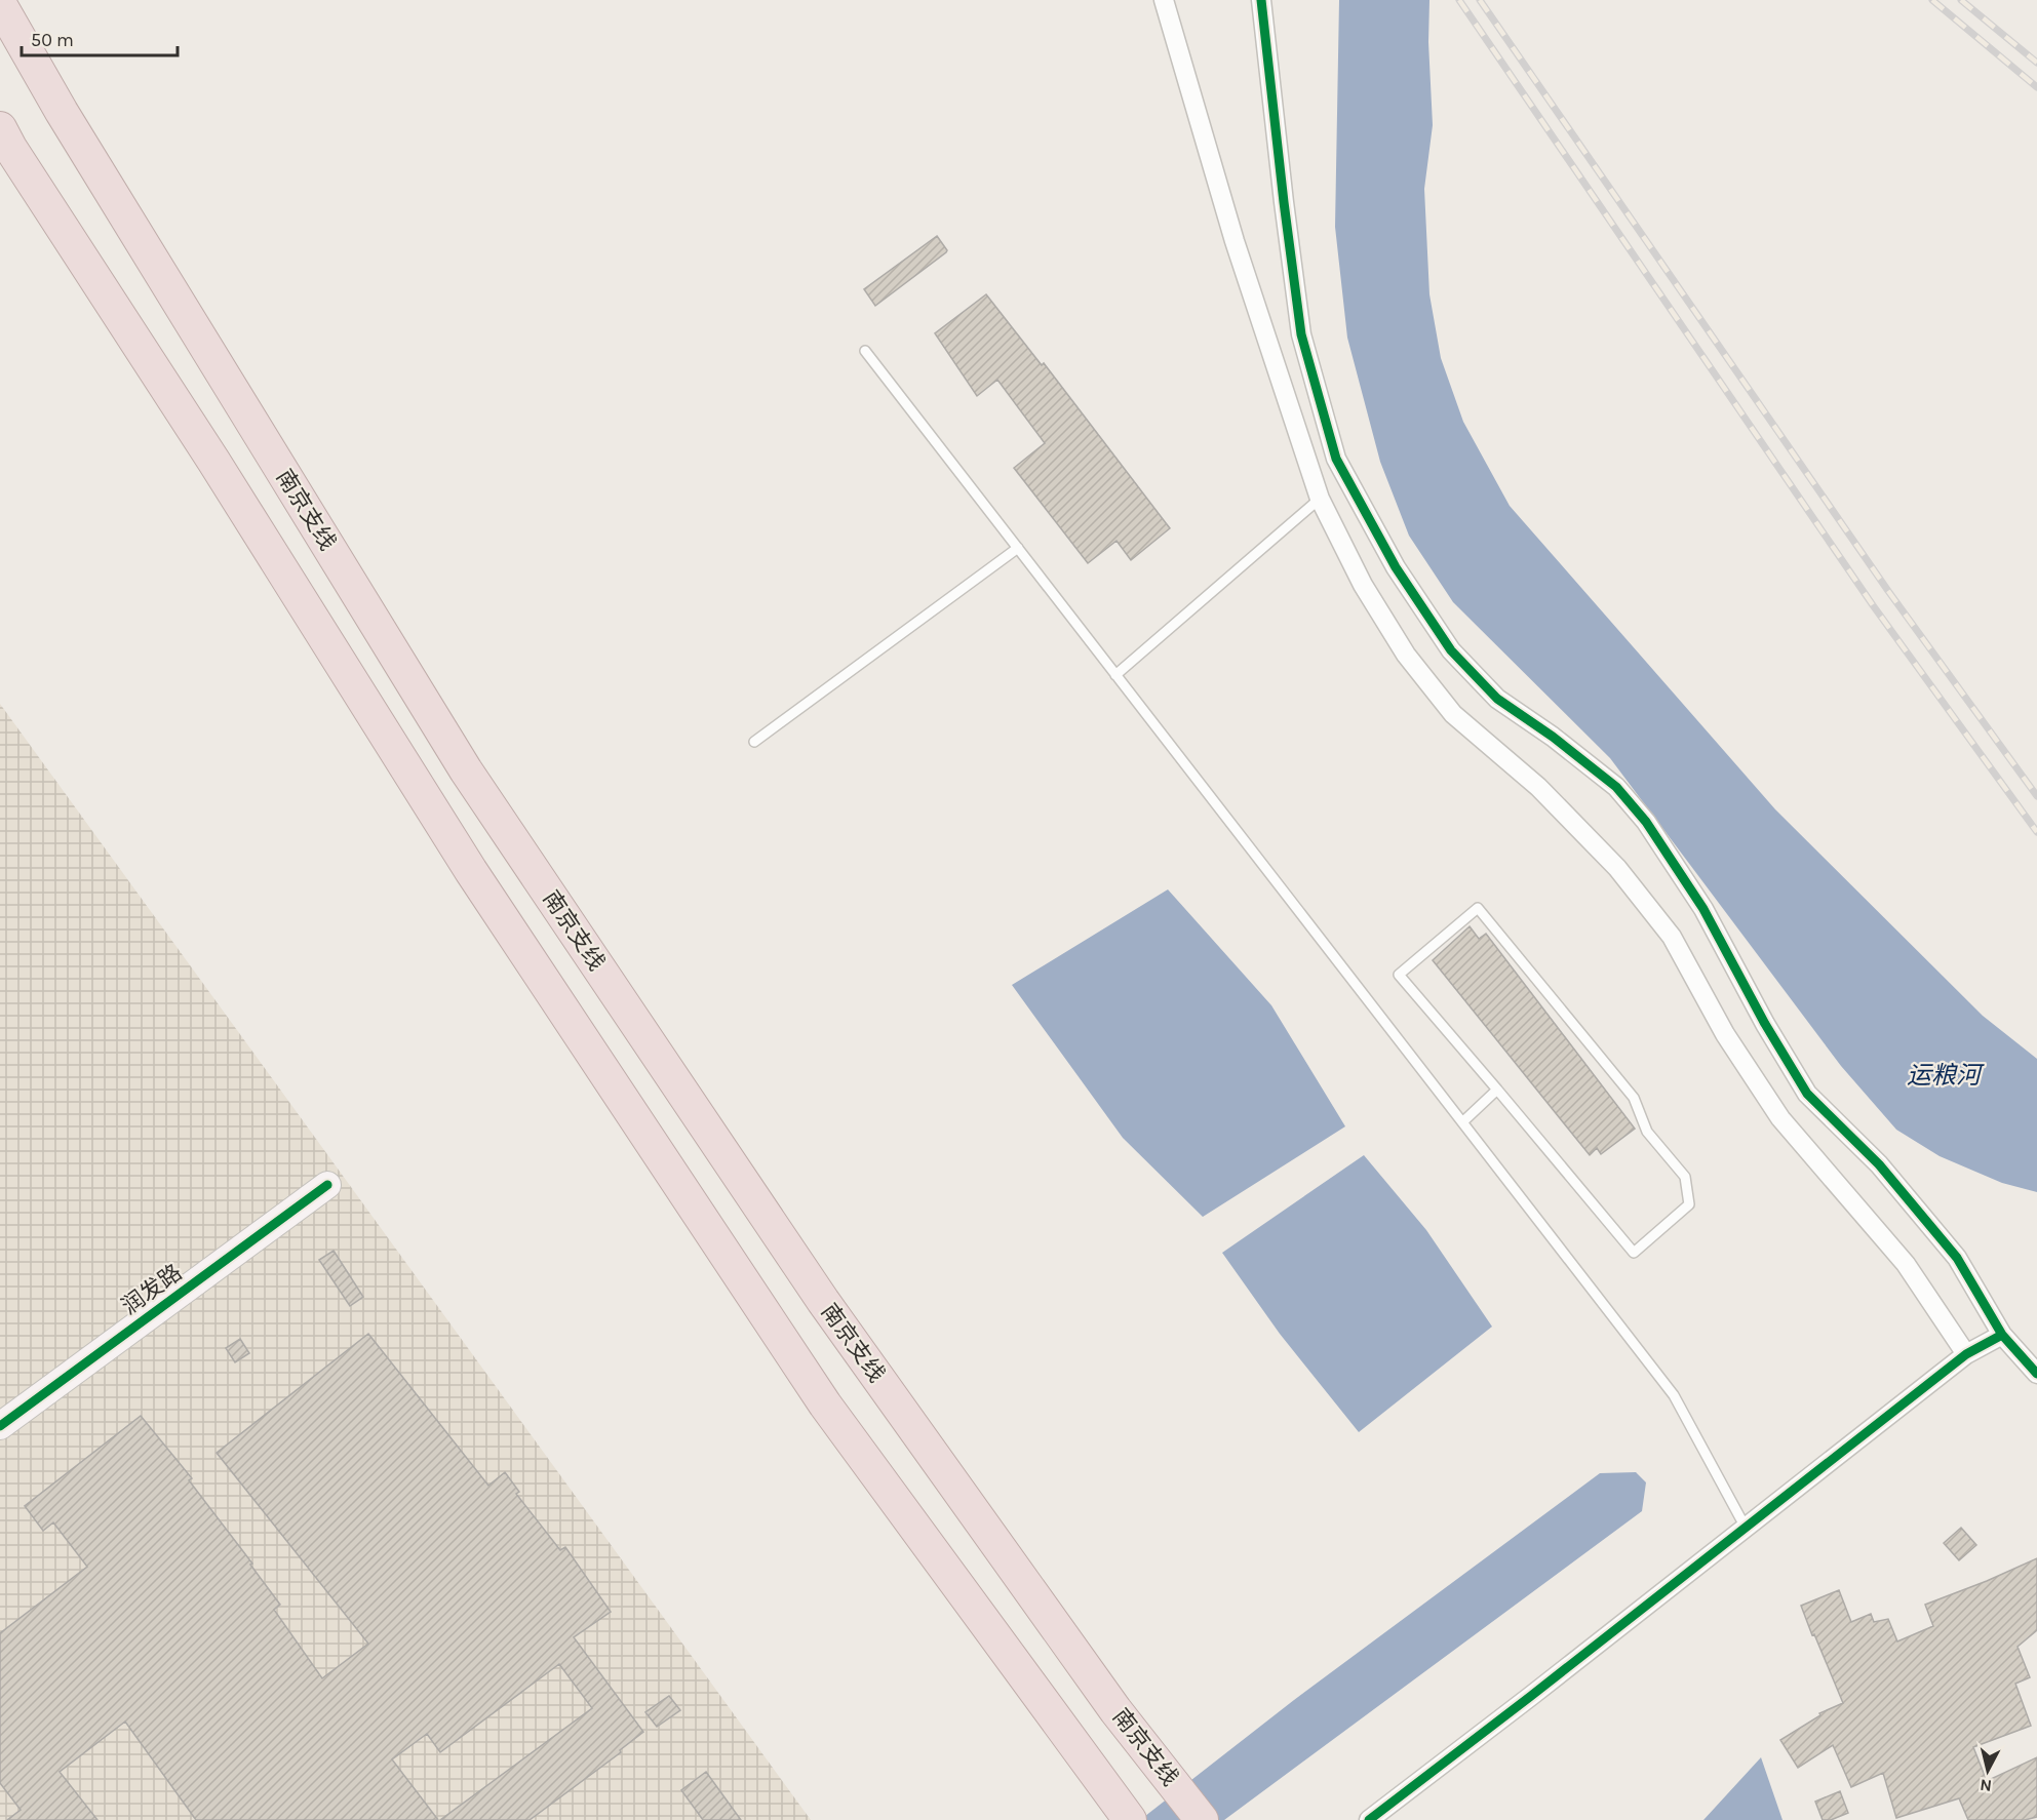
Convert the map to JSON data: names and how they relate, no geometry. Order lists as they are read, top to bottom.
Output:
{
  "streets": {
    "highway": ["南京支线"],
    "street": ["润发路"]
  },
  "water": ["运粮河"],
  "scale_bar": "50 m",
  "north": "bottom"
}
